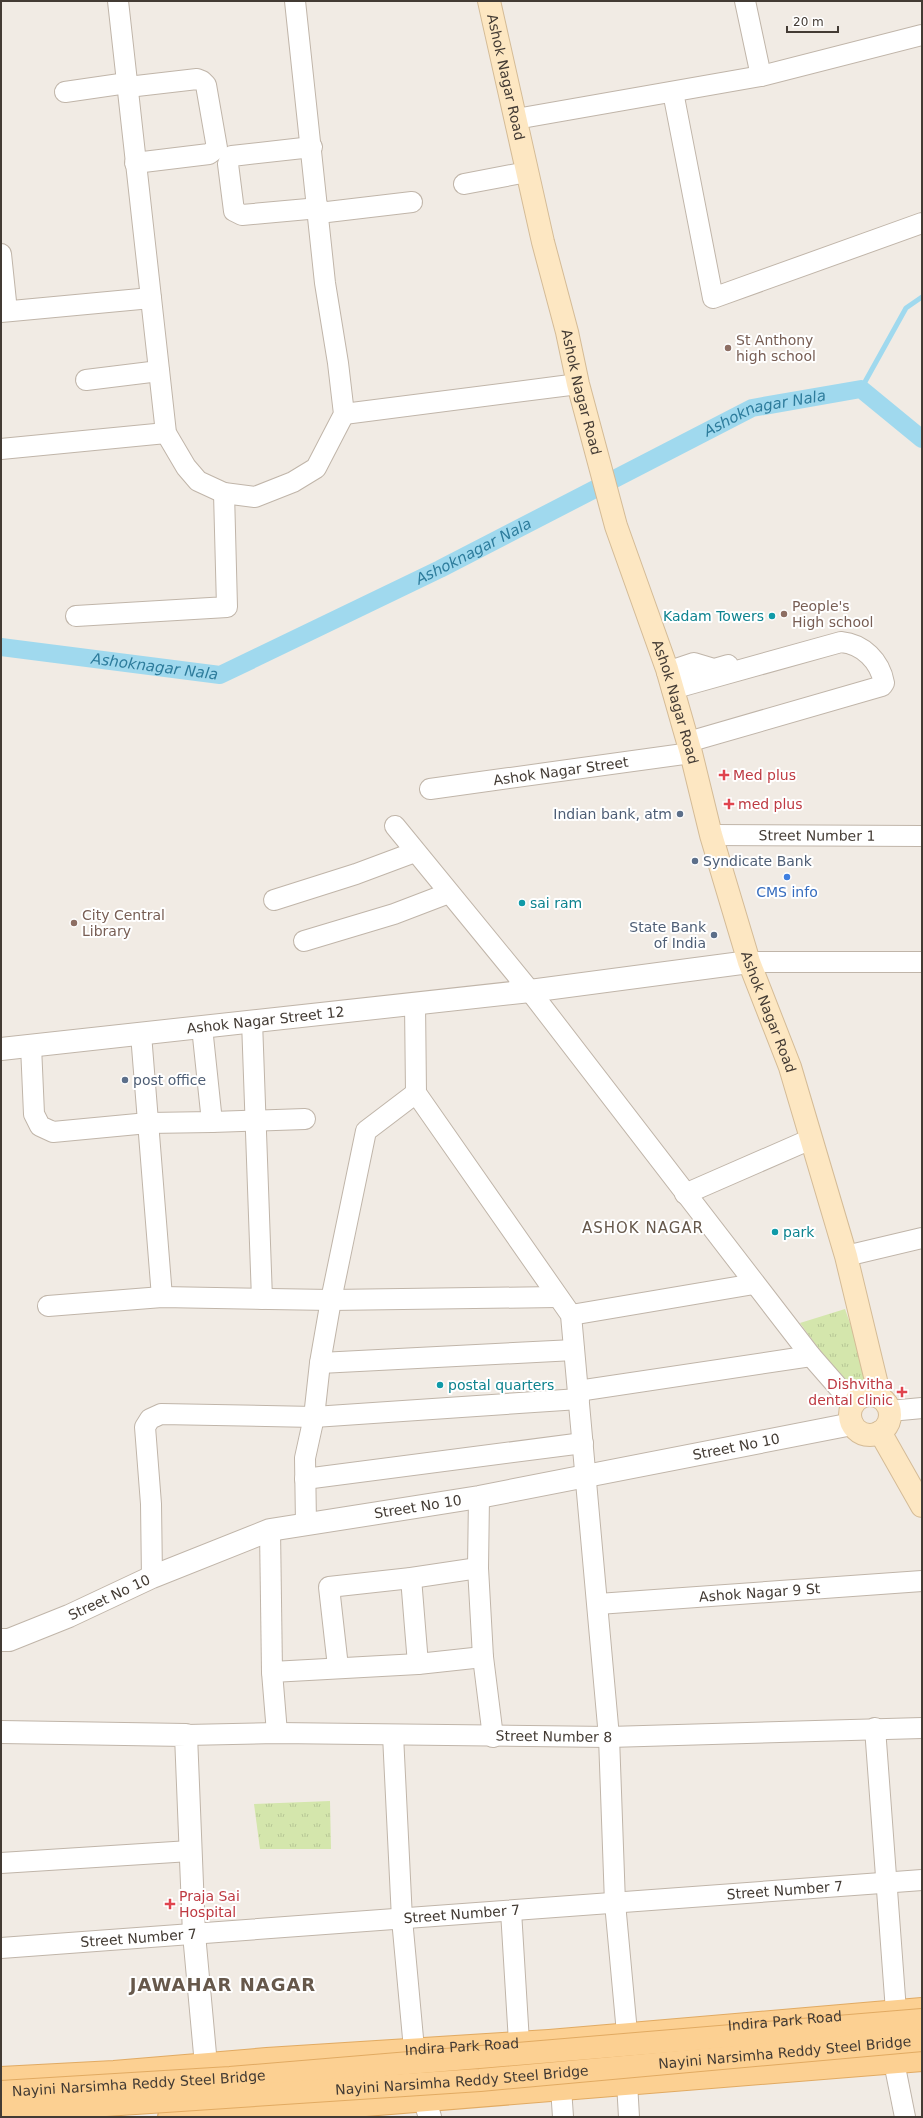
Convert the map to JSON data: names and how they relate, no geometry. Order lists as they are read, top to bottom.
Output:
{
  "streets": {
    "main road": ["Ashok Nagar Road", "Indira Park Road", "Nayini Narsimha Reddy Steel Bridge"],
    "street": [
      "Ashok Nagar Street",
      "Street Number 1",
      "Ashok Nagar Street 12",
      "Street No 10",
      "Ashok Nagar 9 St",
      "Street Number 8",
      "Street Number 7"
    ]
  },
  "crossings": [
    ["Ashok Nagar Road", "Ashok Nagar Street"],
    ["Ashok Nagar Road", "Street Number 1"],
    ["Ashok Nagar Road", "Ashok Nagar Street 12"],
    ["Ashok Nagar Road", "Street No 10"]
  ],
  "districts": ["ASHOK NAGAR", "JAWAHAR NAGAR"],
  "water": ["Ashoknagar Nala"],
  "places": {
    "other": [
      "St Anthony high school",
      "People's High school",
      "Kadam Towers",
      "Indian bank, atm",
      "Syndicate Bank",
      "CMS info",
      "sai ram",
      "City Central Library",
      "State Bank of India",
      "post office",
      "park",
      "postal quarters"
    ],
    "health": [
      "Med plus",
      "med plus",
      "Dishvitha dental clinic",
      "Praja Sai Hospital"
    ]
  },
  "scale_bar": "20 m"
}
